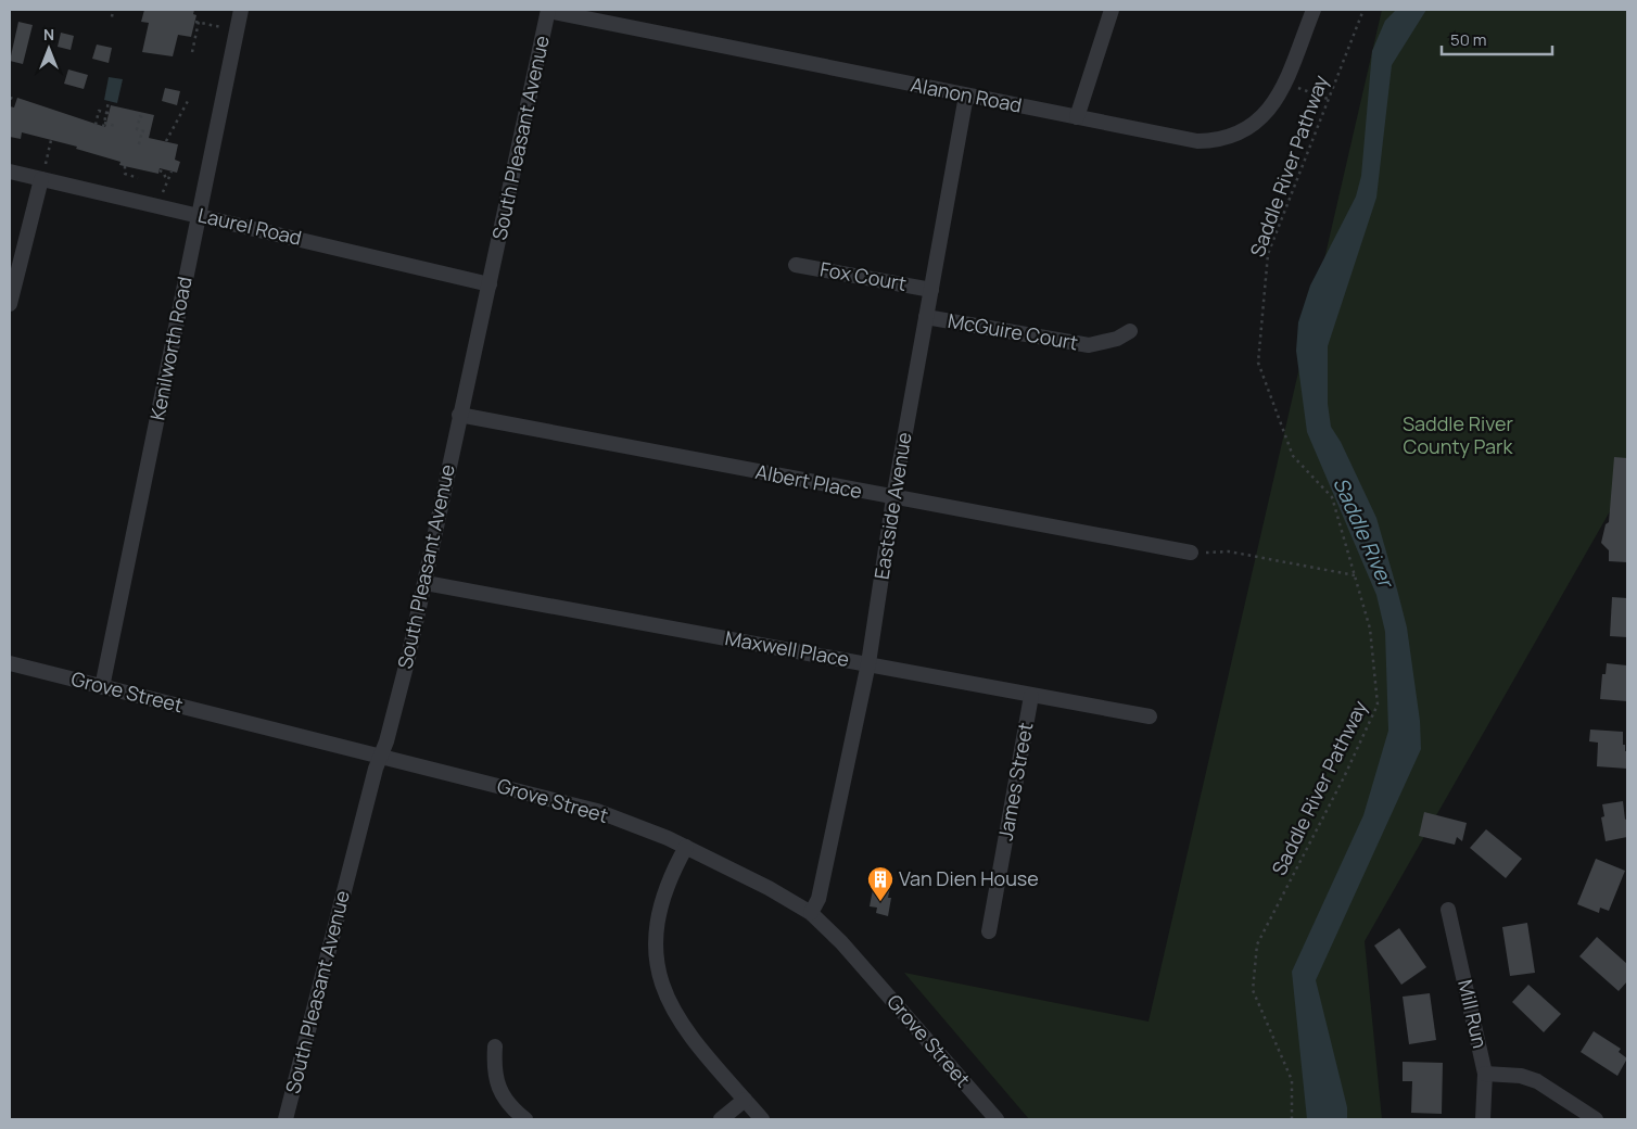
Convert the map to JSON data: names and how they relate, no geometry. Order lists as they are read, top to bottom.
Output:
{
  "streets": {
    "street": [
      "Alanon Road",
      "South Pleasant Avenue",
      "Laurel Road",
      "Fox Court",
      "McGuire Court",
      "Kenilworth Road",
      "Albert Place",
      "Eastside Avenue",
      "Maxwell Place",
      "Grove Street",
      "James Street",
      "Mill Run"
    ],
    "path": ["Saddle River Pathway"]
  },
  "crossings": [
    ["Alanon Road", "South Pleasant Avenue"],
    ["Alanon Road", "Eastside Avenue"],
    ["South Pleasant Avenue", "Laurel Road"],
    ["South Pleasant Avenue", "Albert Place"],
    ["South Pleasant Avenue", "Maxwell Place"],
    ["South Pleasant Avenue", "Grove Street"],
    ["Laurel Road", "Kenilworth Road"],
    ["Fox Court", "Eastside Avenue"],
    ["McGuire Court", "Eastside Avenue"],
    ["Kenilworth Road", "Grove Street"],
    ["Albert Place", "Eastside Avenue"],
    ["Eastside Avenue", "Maxwell Place"],
    ["Eastside Avenue", "Grove Street"],
    ["Maxwell Place", "James Street"]
  ],
  "water": ["Saddle River"],
  "parks": ["Saddle River County Park"],
  "places": {
    "building": ["Van Dien House"]
  },
  "scale_bar": "50 m",
  "north": "top"
}
